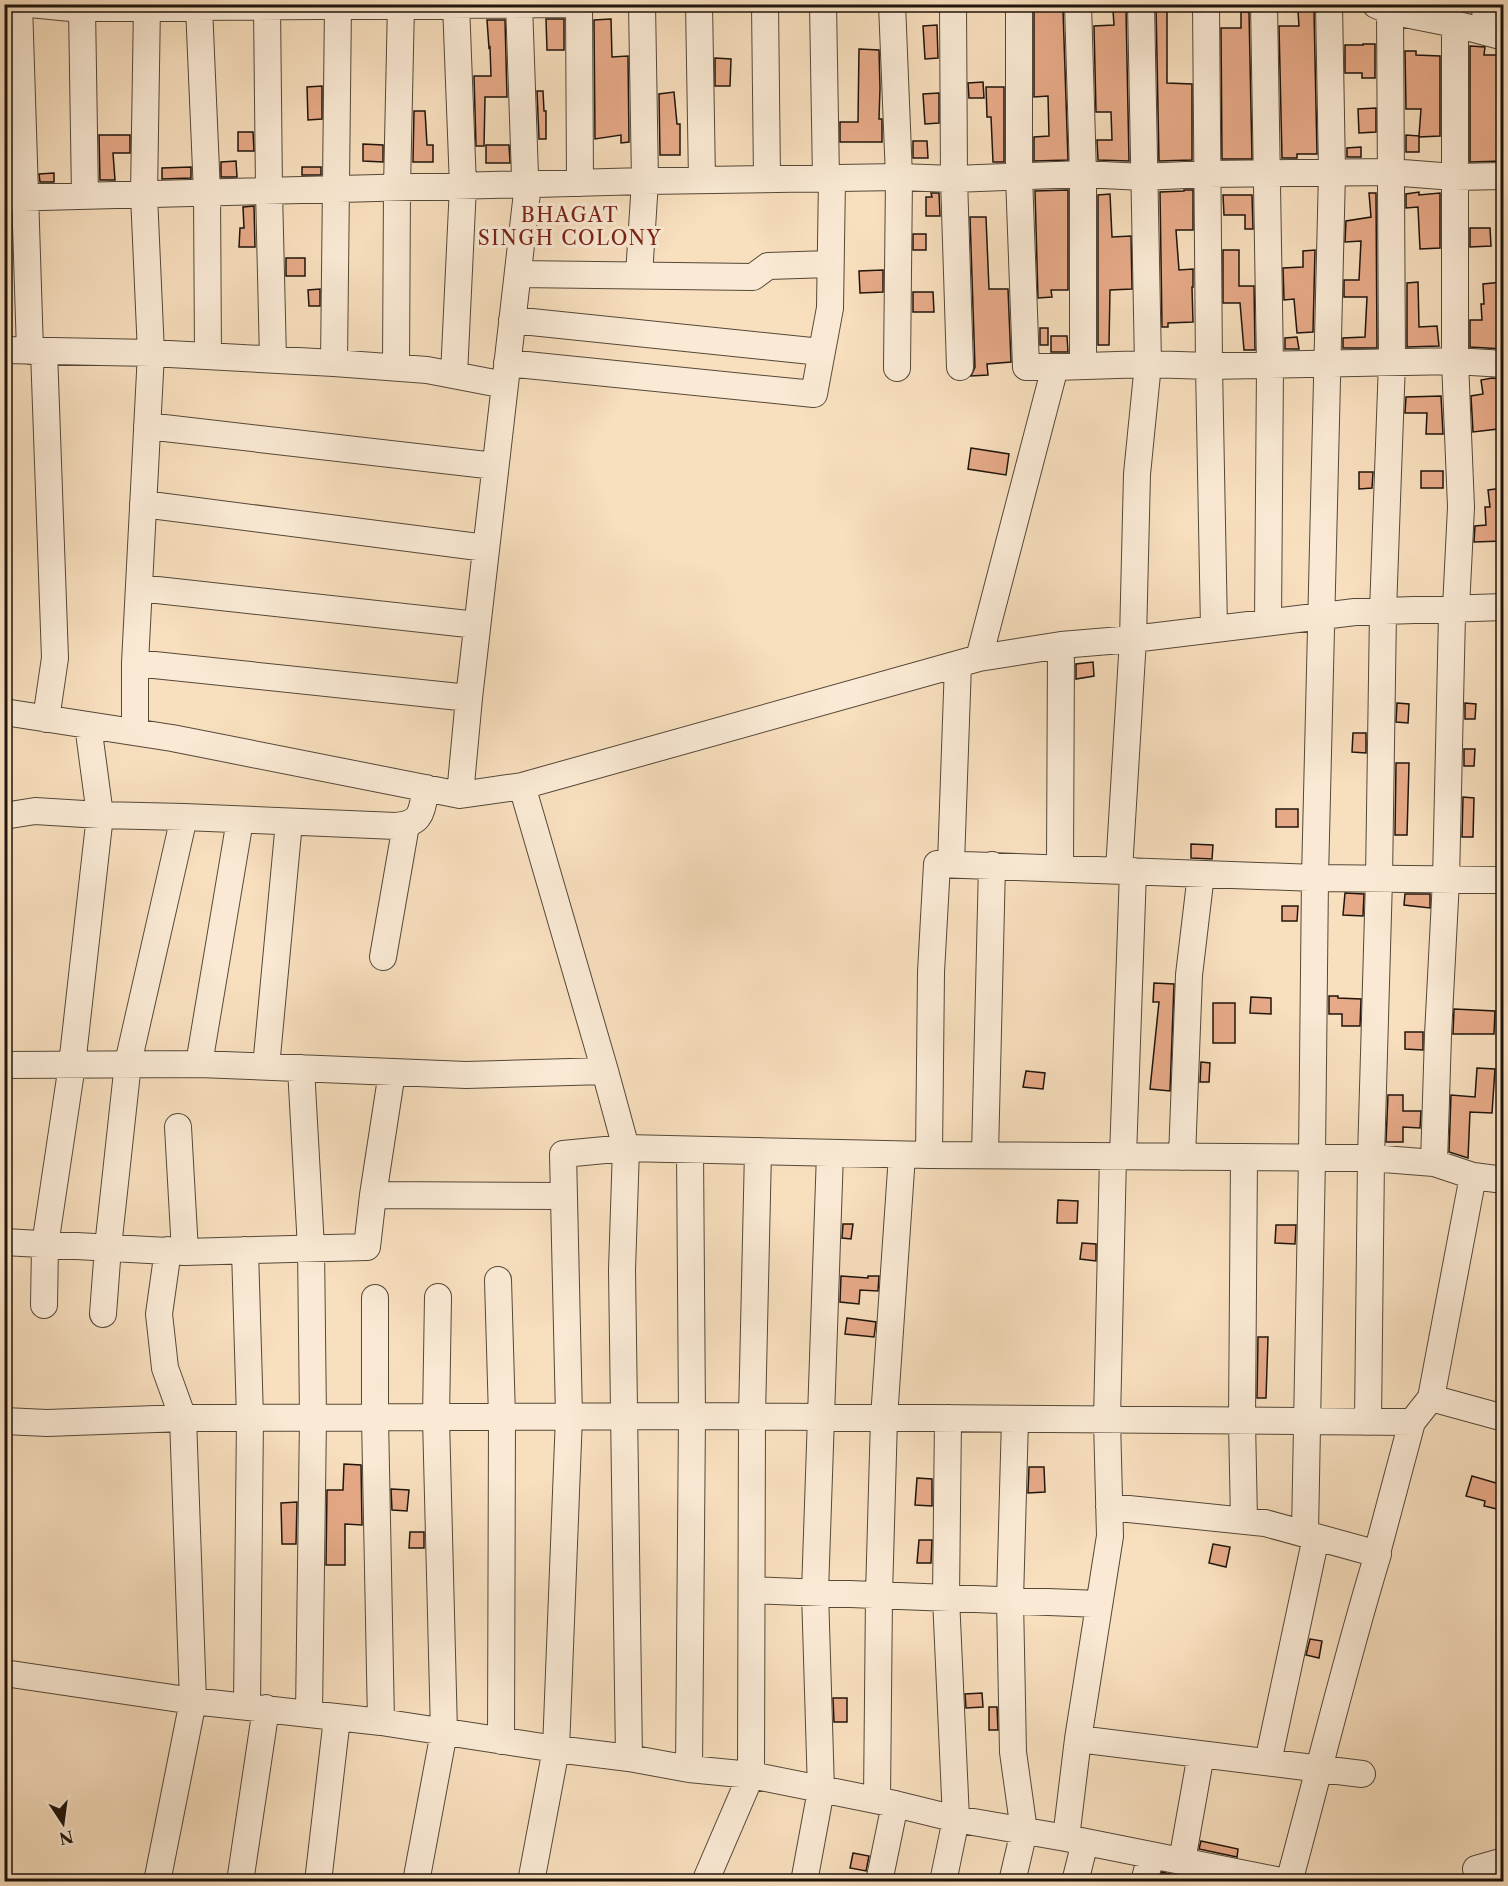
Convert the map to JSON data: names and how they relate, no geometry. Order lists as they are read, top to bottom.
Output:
{
  "districts": ["BHAGAT SINGH COLONY"],
  "north": "bottom"
}
